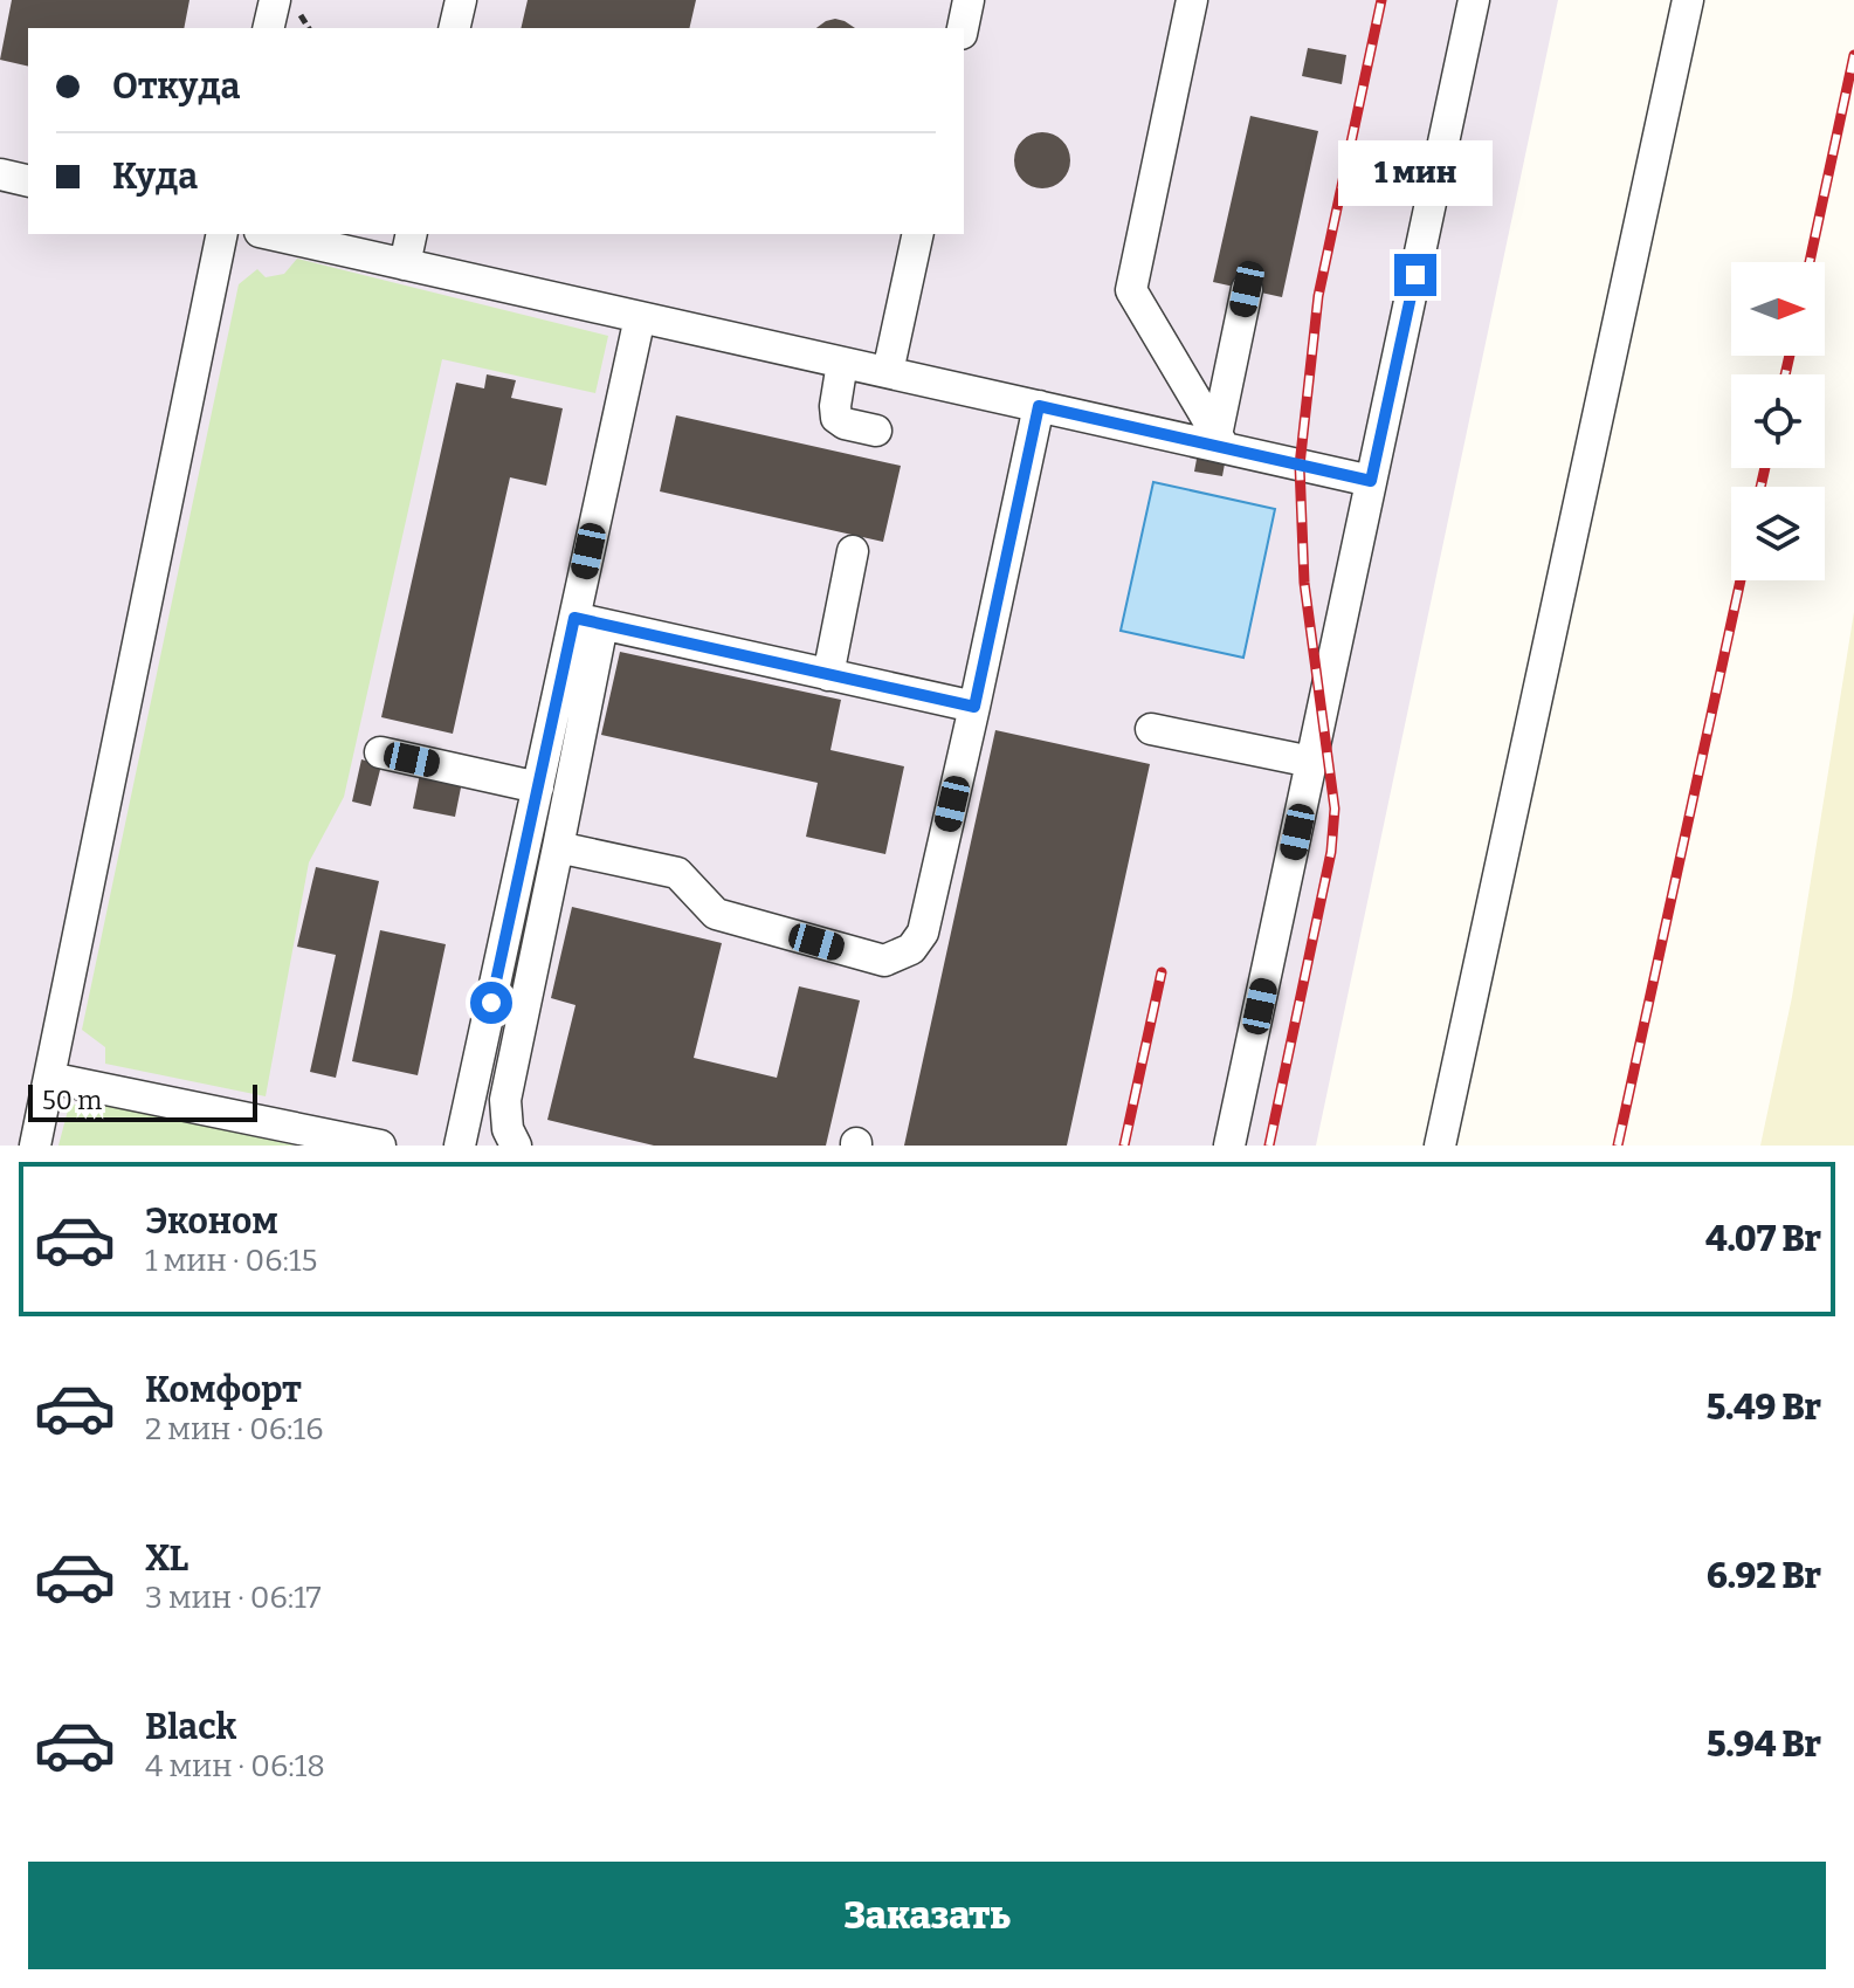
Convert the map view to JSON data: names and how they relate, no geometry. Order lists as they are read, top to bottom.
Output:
{
  "scale_bar": "50 m",
  "north": "right",
  "page": {
    "banner": ["Откуда", "Куда"],
    "bubble": "1 мин",
    "scale": "50 m",
    "list": [
      {
        "name": "Эконом",
        "note": "1 мин · 06:15",
        "value": "4.07 Br"
      },
      {
        "name": "Комфорт",
        "note": "2 мин · 06:16",
        "value": "5.49 Br"
      },
      {
        "name": "XL",
        "note": "3 мин · 06:17",
        "value": "6.92 Br"
      },
      {
        "name": "Black",
        "note": "4 мин · 06:18",
        "value": "5.94 Br"
      }
    ],
    "buttons": "Заказать"
  }
}
